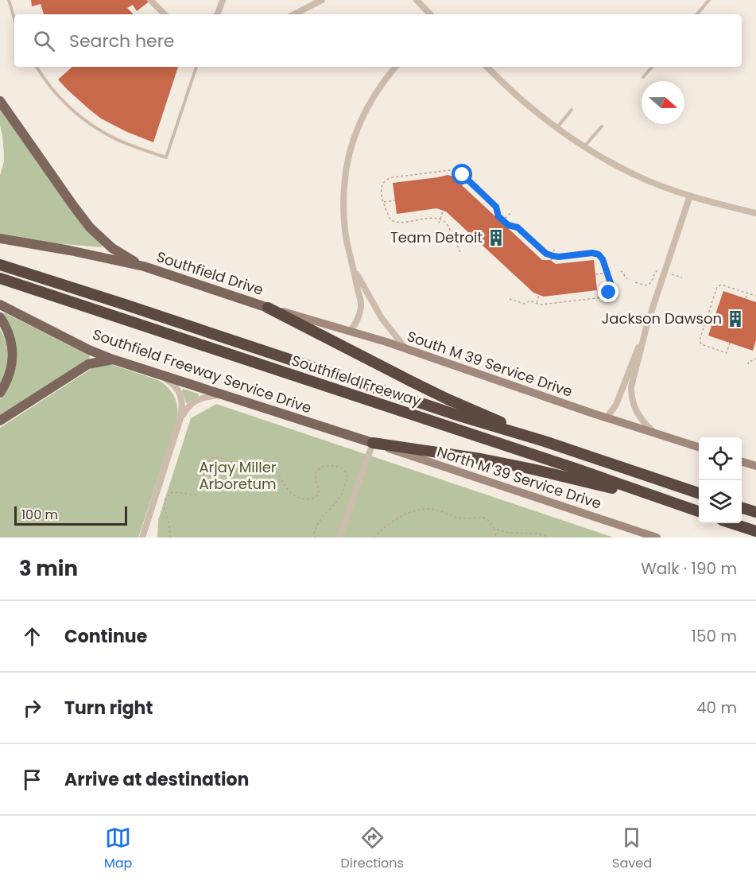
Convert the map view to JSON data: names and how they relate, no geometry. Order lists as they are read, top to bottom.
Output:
{
  "streets": {
    "highway": ["Southfield Freeway"],
    "main road": [
      "Southfield Drive",
      "South M 39 Service Drive",
      "Southfield Freeway Service Drive",
      "North M 39 Service Drive"
    ]
  },
  "crossings": [
    ["Southfield Drive", "South M 39 Service Drive"],
    ["Southfield Freeway Service Drive", "North M 39 Service Drive"]
  ],
  "parks": ["Arjay Miller Arboretum"],
  "places": {
    "building": ["Team Detroit", "Jackson Dawson"]
  },
  "scale_bar": "100 m",
  "north": "right",
  "page": {
    "search": "Search here",
    "scale": "100 m",
    "heading": ["3 min", "Walk · 190 m"],
    "list": [
      ["Continue", "150 m"],
      ["Turn right", "40 m"],
      "Arrive at destination"
    ],
    "nav": ["Map", "Directions", "Saved"]
  }
}
